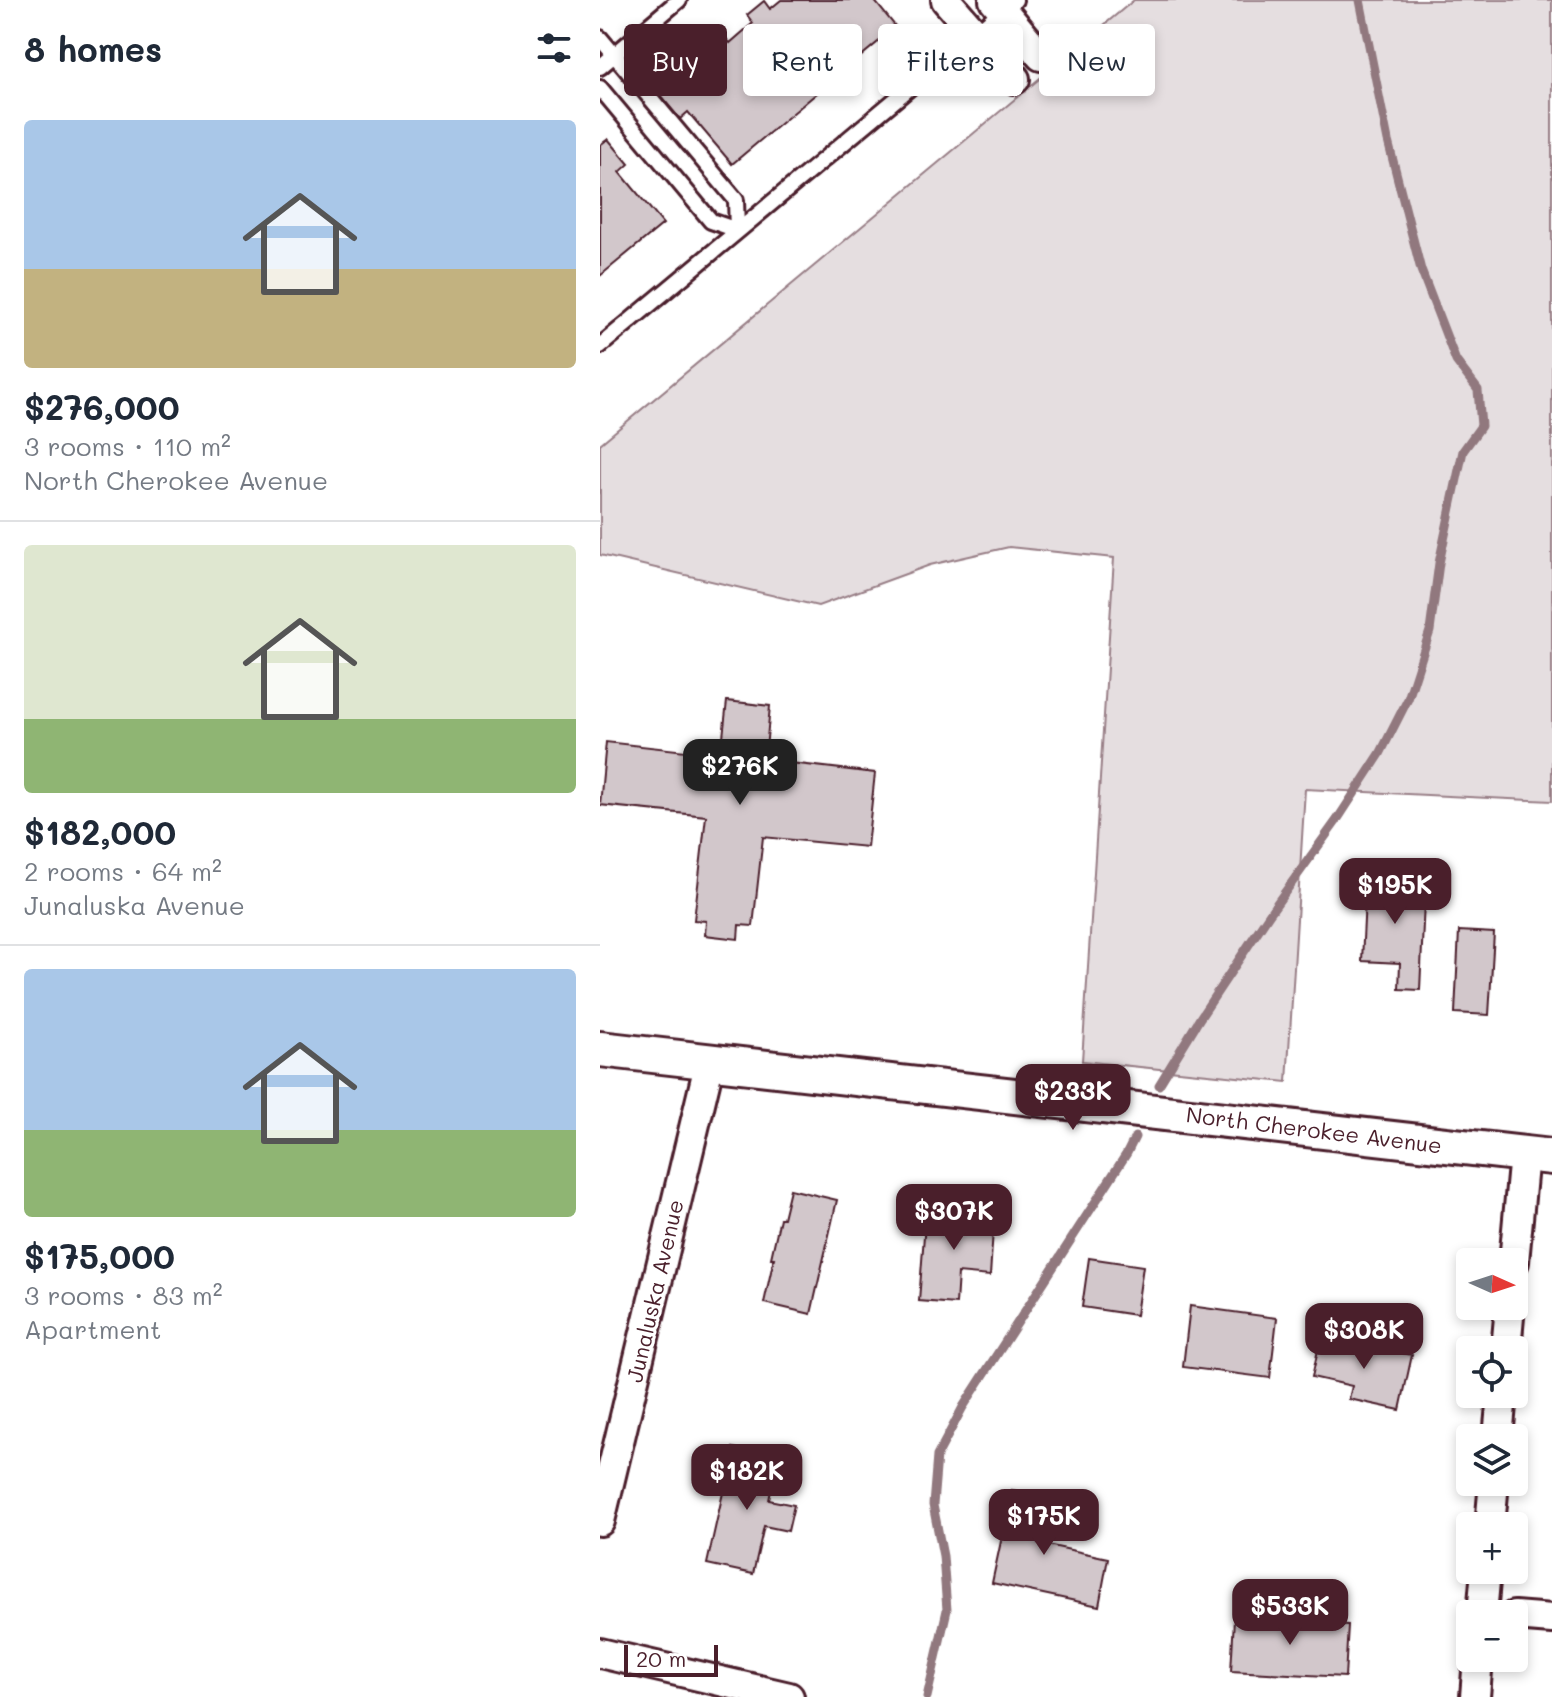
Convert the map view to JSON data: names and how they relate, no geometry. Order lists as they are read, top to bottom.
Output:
{
  "streets": {
    "street": ["North Cherokee Avenue", "Junaluska Avenue"]
  },
  "crossings": [
    ["North Cherokee Avenue", "Junaluska Avenue"]
  ],
  "scale_bar": "20 m",
  "north": "right",
  "page": {
    "heading": "8 homes",
    "chip": [
      "Buy",
      "Rent",
      "Filters",
      "New"
    ],
    "list": [
      {
        "name": "$276,000",
        "note": "3 rooms · 110 m² · North Cherokee Avenue"
      },
      {
        "name": "$182,000",
        "note": "2 rooms · 64 m² · Junaluska Avenue"
      },
      {
        "name": "$175,000",
        "note": "3 rooms · 83 m² · Apartment"
      }
    ],
    "price": [
      "$276K",
      "$195K",
      "$233K",
      "$307K",
      "$308K",
      "$182K",
      "$175K",
      "$533K"
    ],
    "map_buttons": ["+", "−"],
    "scale": "20 m"
  }
}
